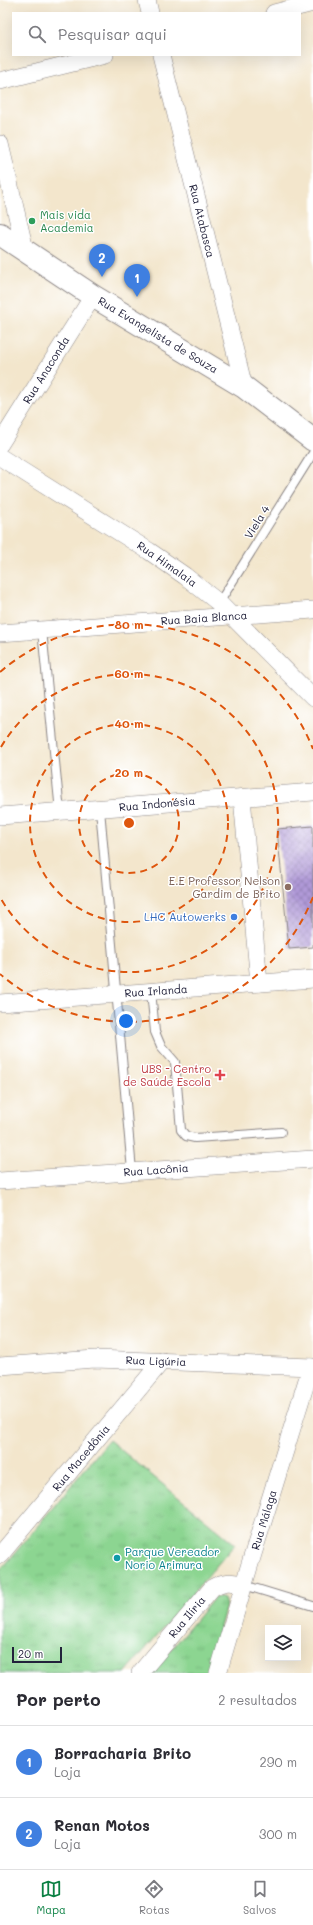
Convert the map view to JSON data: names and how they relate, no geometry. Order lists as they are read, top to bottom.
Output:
{
  "streets": {
    "main road": ["Rua Evangelista de Souza"],
    "street": [
      "Rua Atabasca",
      "Rua Anaconda",
      "Rua Himalaia",
      "Rua Baia Blanca",
      "Rua Indonésia",
      "Rua Irlanda",
      "Rua Lacônia",
      "Rua Ligúria",
      "Rua Macedônia",
      "Rua Málaga",
      "Rua Ilíria"
    ],
    "lane": ["Viela 4"]
  },
  "crossings": [
    ["Rua Atabasca", "Rua Evangelista de Souza"],
    ["Rua Evangelista de Souza", "Rua Anaconda"],
    ["Viela 4", "Rua Himalaia"],
    ["Rua Himalaia", "Rua Baia Blanca"],
    ["Rua Ligúria", "Rua Macedônia"],
    ["Rua Ligúria", "Rua Málaga"],
    ["Rua Málaga", "Rua Ilíria"]
  ],
  "places": {
    "other": [
      "Mais vida Academia",
      "E.E Professor Nelson Gardim de Brito",
      "LHC Autowerks",
      "Parque Vereador Norio Arimura"
    ],
    "health": ["UBS - Centro de Saúde Escola"]
  },
  "scale_bar": "20 m",
  "page": {
    "search": "Pesquisar aqui",
    "pins": ["2", "1"],
    "scale": "20 m",
    "heading": ["Por perto", "2 resultados"],
    "list": [
      {
        "mark": "1",
        "name": "Borracharia Brito",
        "note": "Loja",
        "value": "290 m"
      },
      {
        "mark": "2",
        "name": "Renan Motos",
        "note": "Loja",
        "value": "300 m"
      }
    ],
    "nav": ["Mapa", "Rotas", "Salvos"]
  },
  "rings": [
    "80 m",
    "60 m",
    "40 m",
    "20 m"
  ]
}
